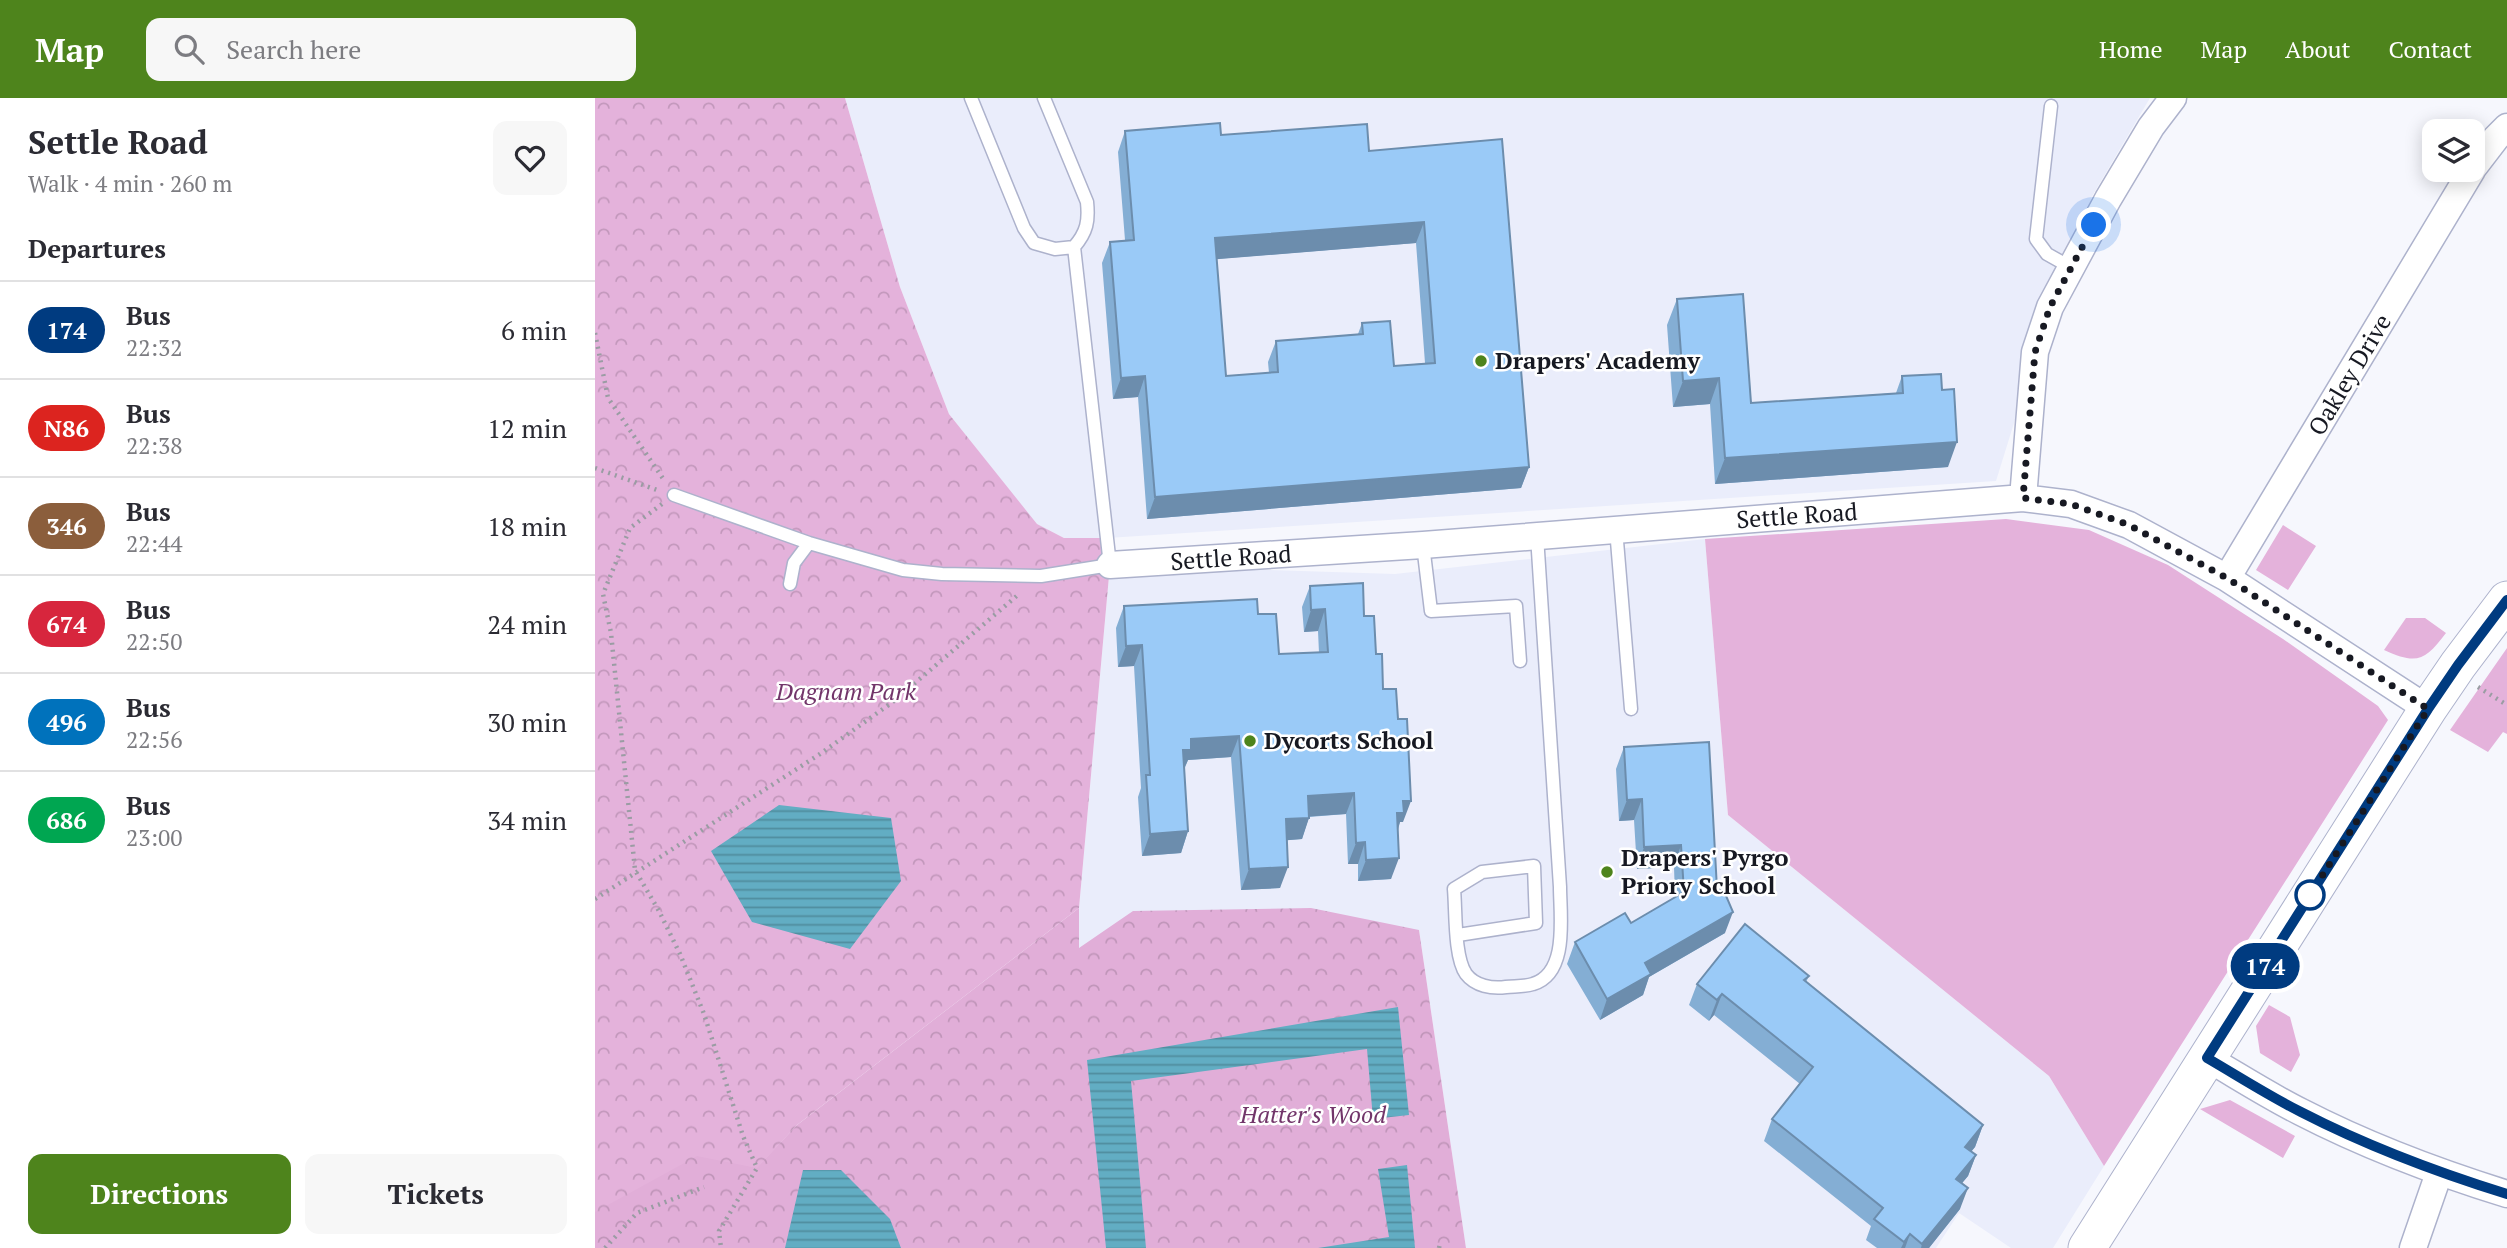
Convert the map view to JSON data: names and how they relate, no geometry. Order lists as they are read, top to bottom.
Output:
{
  "streets": {
    "street": ["Oakley Drive", "Settle Road"]
  },
  "crossings": [
    ["Oakley Drive", "Settle Road"]
  ],
  "parks": ["Dagnam Park", "Hatter's Wood"],
  "places": ["Drapers' Academy", "Dycorts School", "Drapers' Pyrgo Priory School"],
  "lines": ["bus line 174"],
  "page": {
    "header": "Map",
    "search": "Search here",
    "nav": [
      "Home",
      "Map",
      "About",
      "Contact"
    ],
    "heading": [
      ["Settle Road", "Walk · 4 min · 260 m"],
      "Departures"
    ],
    "on_map": "174",
    "list": [
      {
        "mark": "174",
        "name": "Bus",
        "note": "22:32",
        "value": "6 min"
      },
      {
        "mark": "N86",
        "name": "Bus",
        "note": "22:38",
        "value": "12 min"
      },
      {
        "mark": "346",
        "name": "Bus",
        "note": "22:44",
        "value": "18 min"
      },
      {
        "mark": "674",
        "name": "Bus",
        "note": "22:50",
        "value": "24 min"
      },
      {
        "mark": "496",
        "name": "Bus",
        "note": "22:56",
        "value": "30 min"
      },
      {
        "mark": "686",
        "name": "Bus",
        "note": "23:00",
        "value": "34 min"
      }
    ],
    "buttons": ["Directions", "Tickets"]
  }
}
